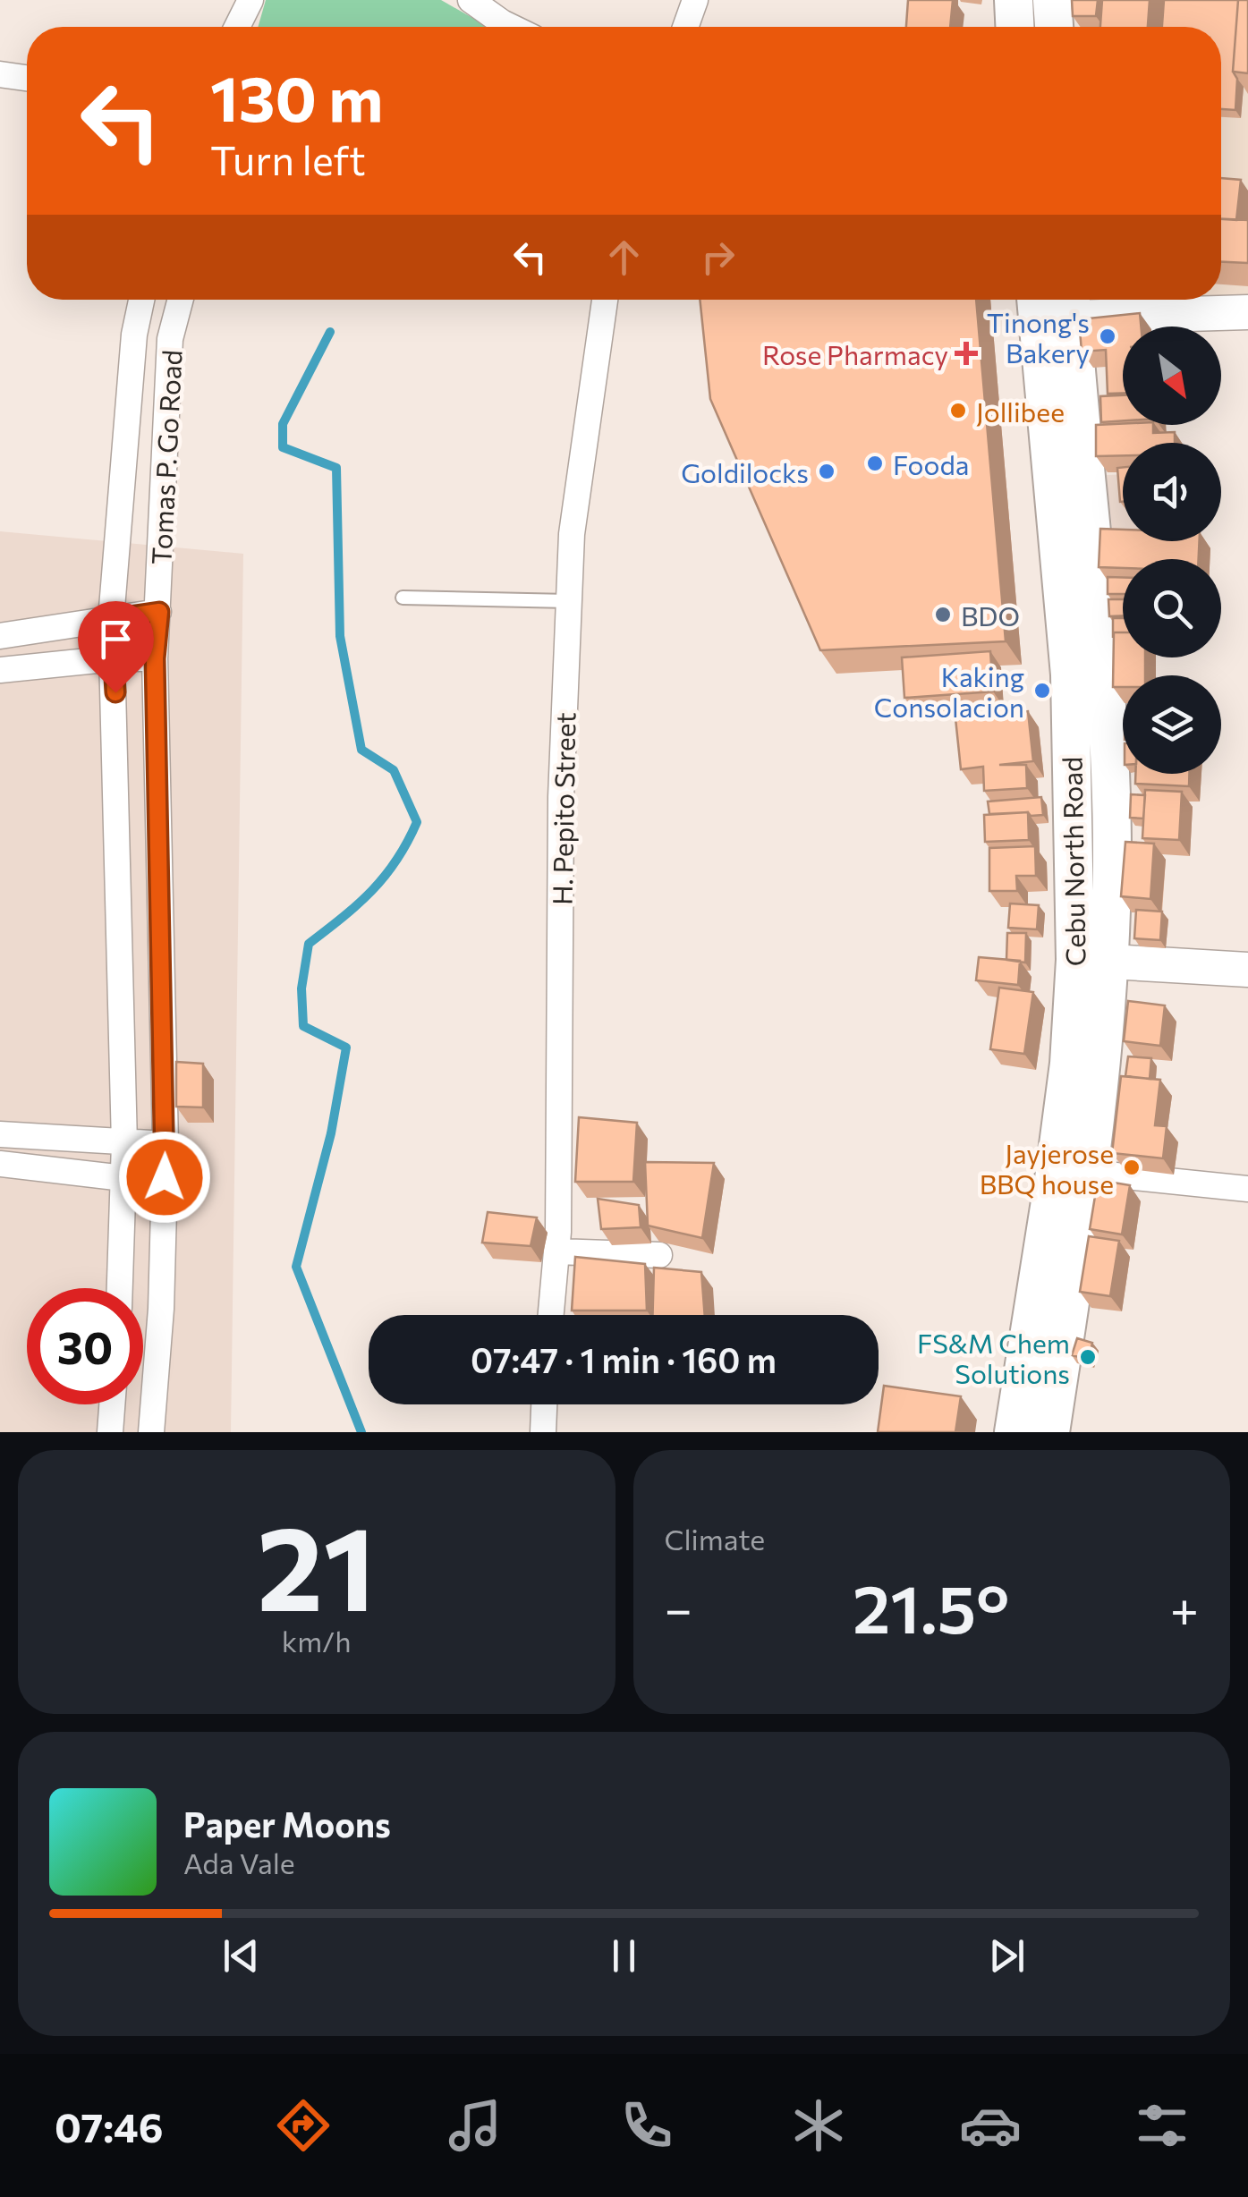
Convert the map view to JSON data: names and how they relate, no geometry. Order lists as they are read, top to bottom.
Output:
{
  "streets": {
    "main road": ["Cebu North Road"],
    "street": ["Tomas P. Go Road", "H. Pepito Street"]
  },
  "places": {
    "other": [
      "Tinong's Bakery",
      "Jollibee",
      "Fooda",
      "Goldilocks",
      "BDO",
      "Kaking Consolacion",
      "Jayjerose BBQ house",
      "FS&M Chem Solutions"
    ],
    "health": ["Rose Pharmacy"]
  },
  "north": "bottom right",
  "page": {
    "turn": ["130 m", "Turn left"],
    "limit": "30",
    "trip": "07:47 · 1 min · 160 m",
    "tile": [
      ["21", "km/h"],
      "Climate"
    ],
    "heat": ["−", "21.5°", "+"],
    "song": ["Paper Moons", "Ada Vale"],
    "tabs": "07:46"
  }
}
